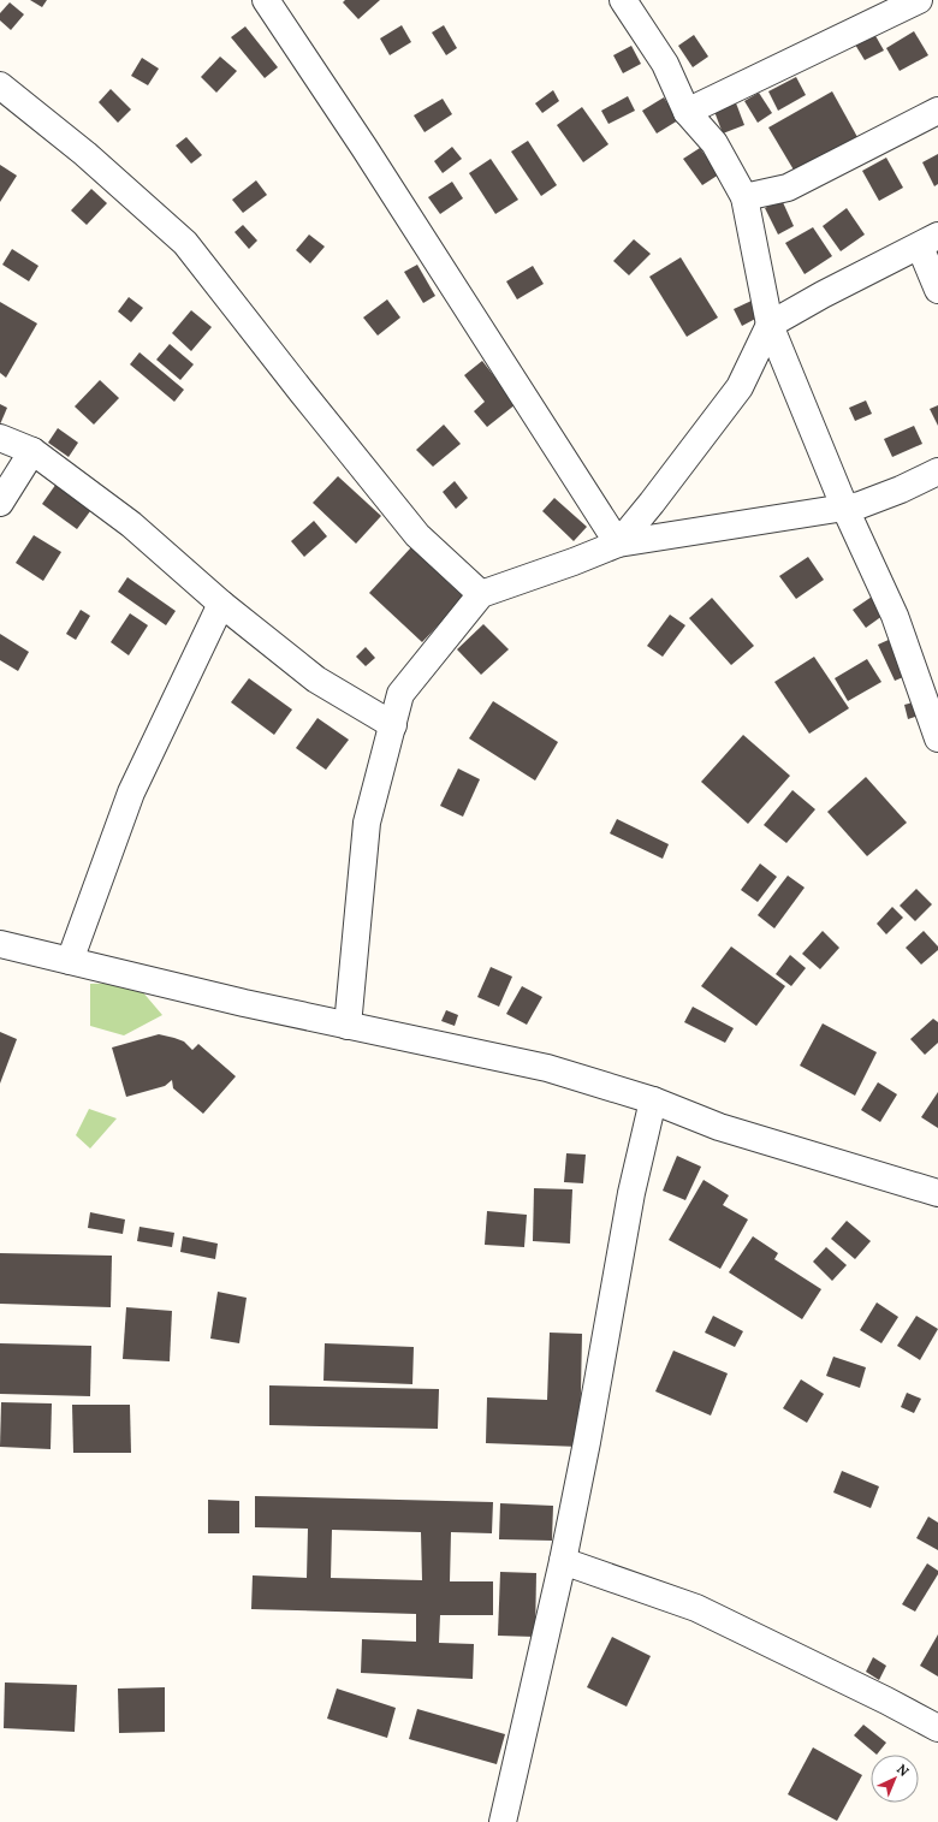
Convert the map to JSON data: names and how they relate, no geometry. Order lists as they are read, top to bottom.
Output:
{
  "north": "top right"
}
